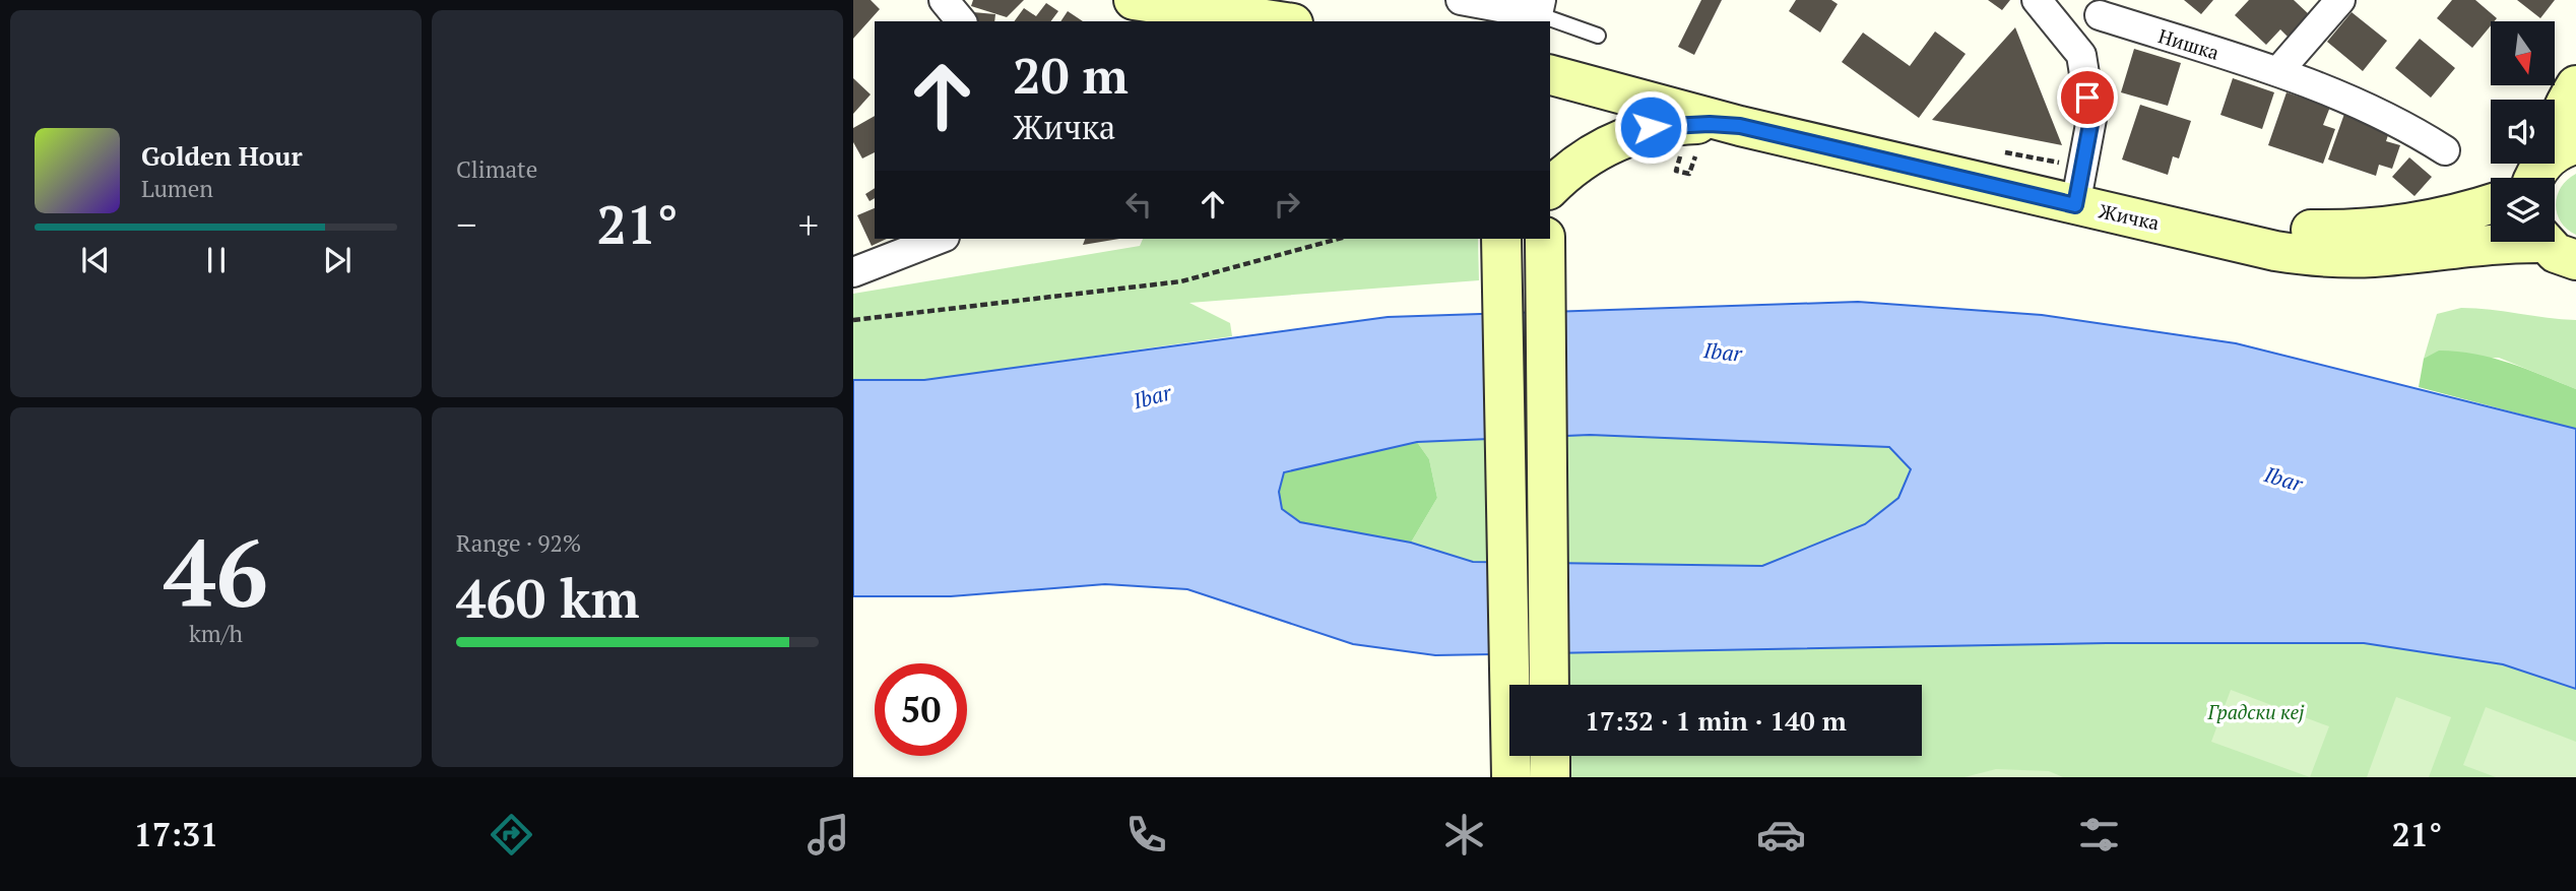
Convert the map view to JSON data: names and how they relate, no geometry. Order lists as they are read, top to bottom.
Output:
{
  "streets": {
    "main road": ["Жичка"],
    "street": ["Нишка"]
  },
  "water": ["Ibar"],
  "parks": ["Градски кеј"],
  "north": "bottom",
  "page": {
    "tile": [
      "Climate",
      ["46", "km/h"],
      ["Range · 92%", "460 km"]
    ],
    "turn": ["20 m", "Жичка"],
    "song": ["Golden Hour", "Lumen"],
    "heat": ["−", "21°", "+"],
    "limit": "50",
    "trip": "17:32 · 1 min · 140 m",
    "tabs": ["17:31", "21°"]
  }
}
